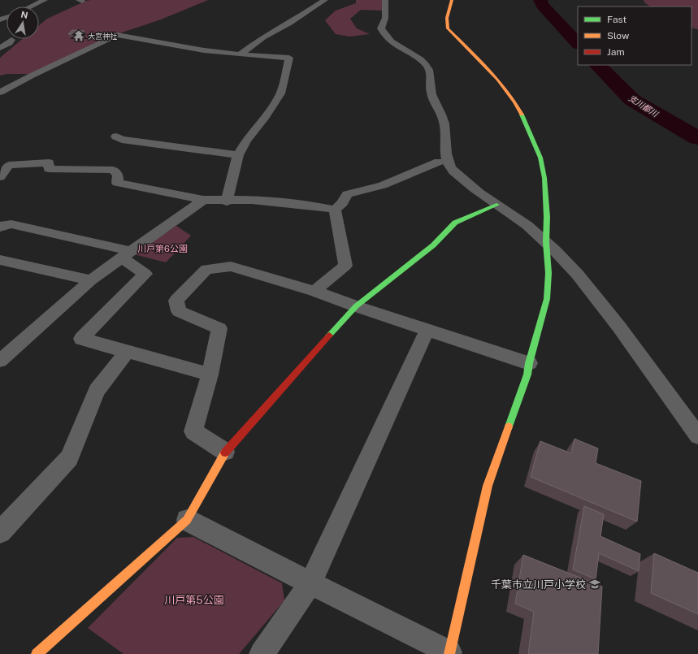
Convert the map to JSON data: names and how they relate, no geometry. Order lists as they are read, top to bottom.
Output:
{
  "water": ["支川都川"],
  "parks": ["川戸第6公園", "川戸第5公園"],
  "places": {
    "temple": ["大宮神社"],
    "school or university": ["千葉市立川戸小学校"]
  },
  "legend": ["Fast", "Slow", "Jam"],
  "north": "top"
}
